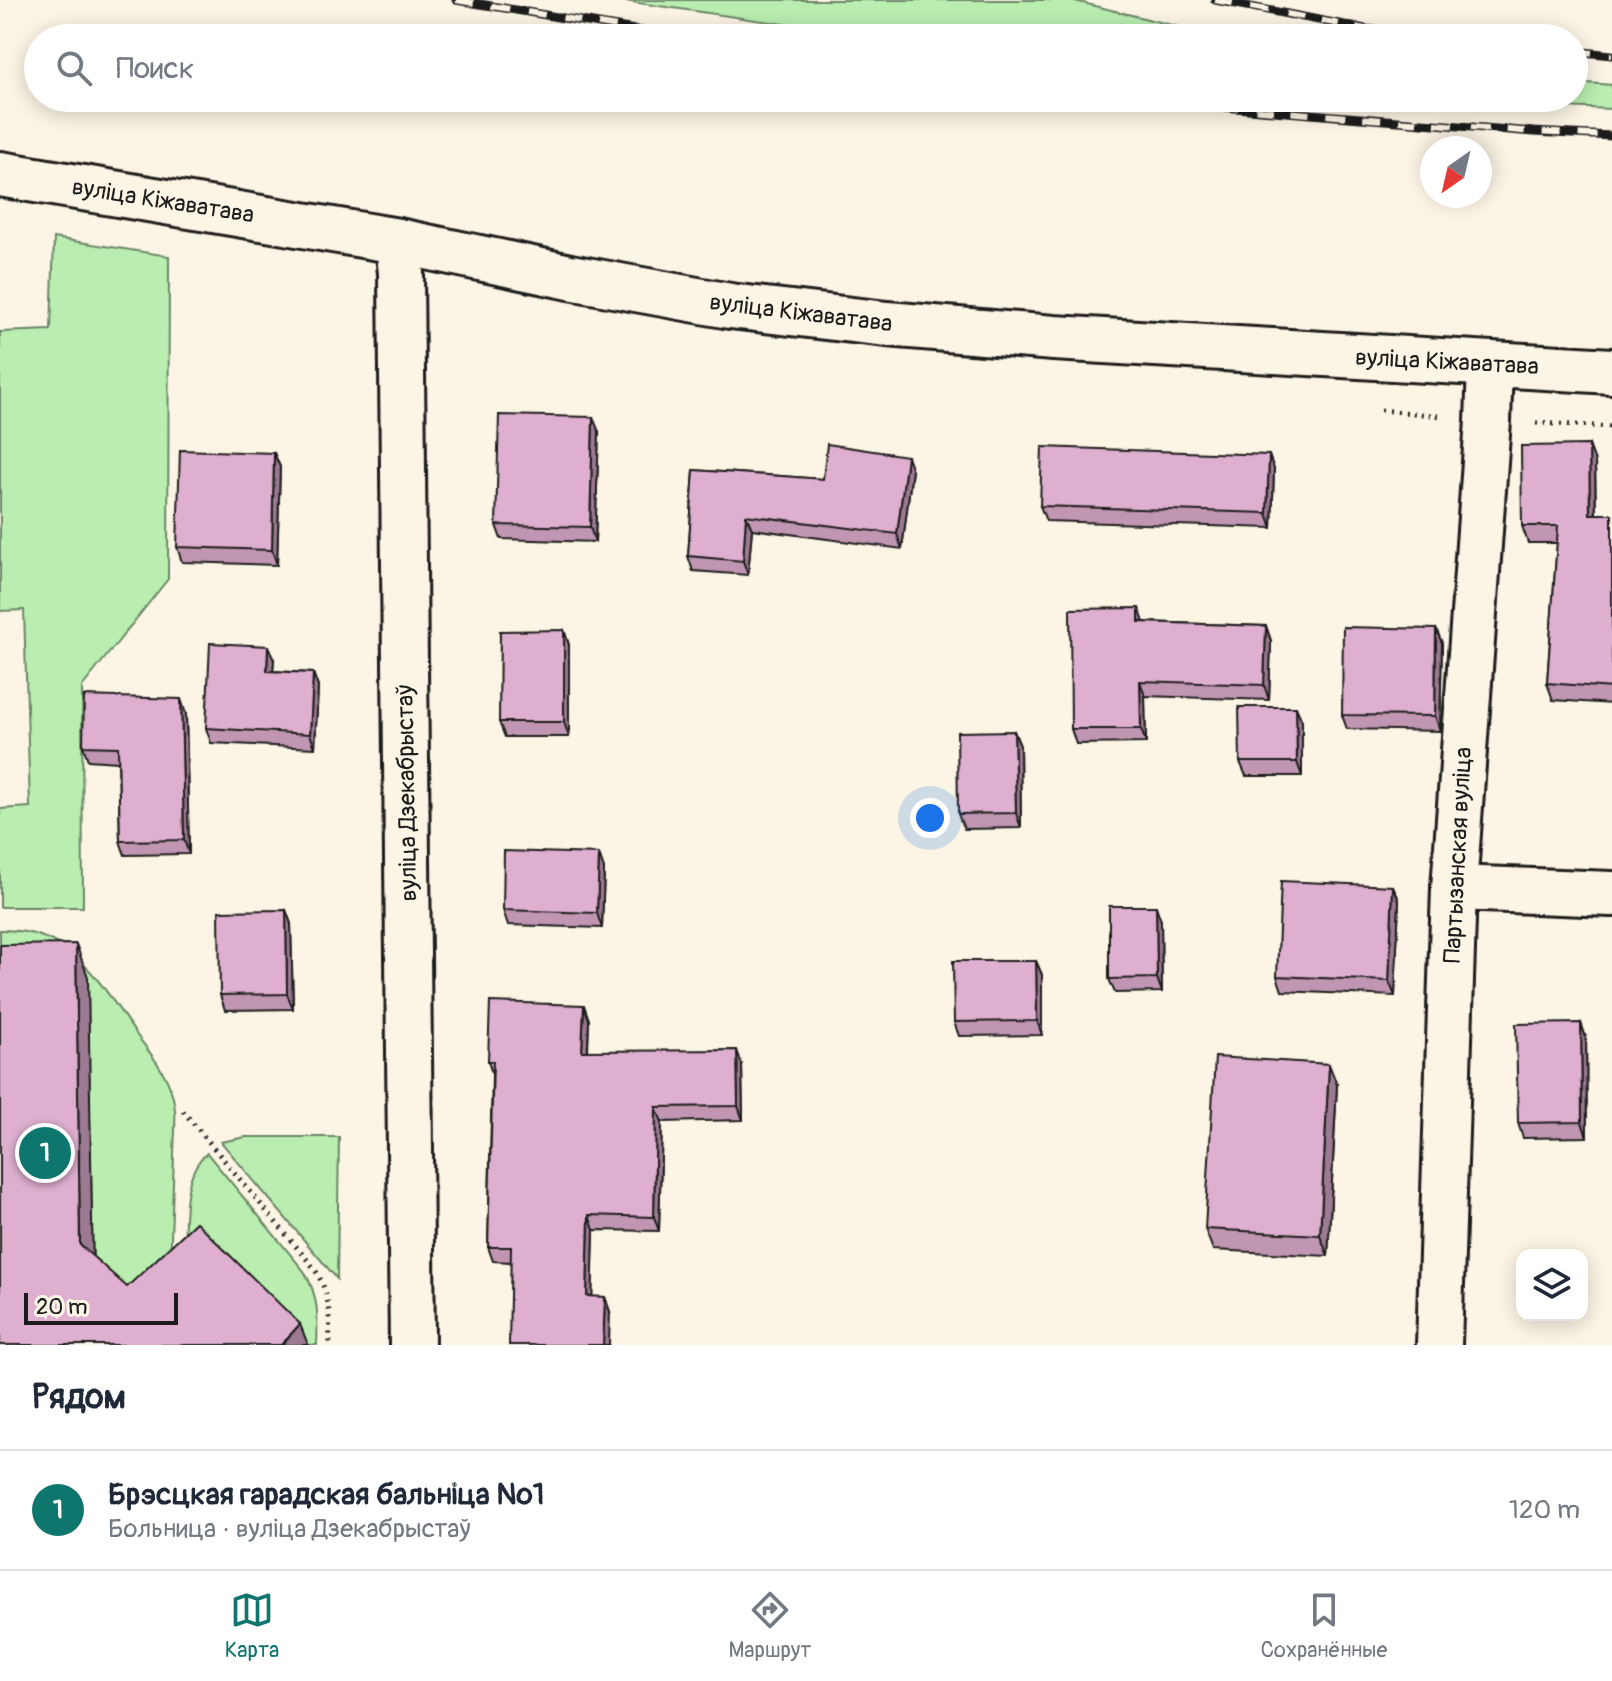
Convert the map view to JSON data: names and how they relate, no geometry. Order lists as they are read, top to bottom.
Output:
{
  "streets": {
    "street": ["вуліца Кіжаватава", "вуліца Дзекабрыстаў", "Партызанская вуліца"]
  },
  "crossings": [
    ["вуліца Кіжаватава", "вуліца Дзекабрыстаў"],
    ["вуліца Кіжаватава", "Партызанская вуліца"]
  ],
  "scale_bar": "20 m",
  "north": "bottom left",
  "page": {
    "search": "Поиск",
    "pins": "1",
    "scale": "20 m",
    "heading": "Рядом",
    "list": [
      {
        "mark": "1",
        "name": "Брэсцкая гарадская бальніца №1",
        "note": "Больница · вуліца Дзекабрыстаў",
        "value": "120 m"
      }
    ],
    "nav": ["Карта", "Маршрут", "Сохранённые"]
  }
}
